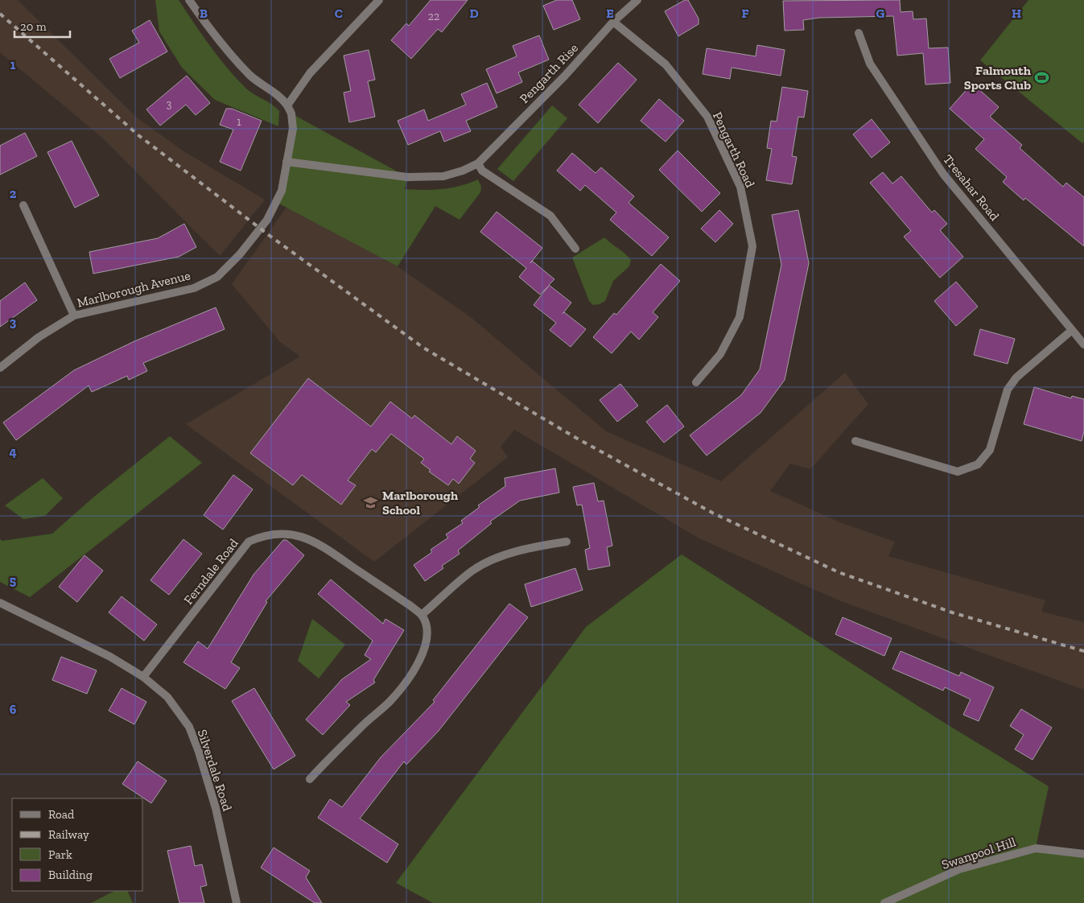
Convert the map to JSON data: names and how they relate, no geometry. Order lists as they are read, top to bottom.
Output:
{
  "streets": {
    "street": [
      "Pengarth Rise",
      "Pengarth Road",
      "Tresahar Road",
      "Marlborough Avenue",
      "Ferndale Road",
      "Silverdale Road",
      "Swanpool Hill"
    ]
  },
  "crossings": [
    ["Pengarth Rise", "Pengarth Road"],
    ["Pengarth Rise", "Marlborough Avenue"],
    ["Ferndale Road", "Silverdale Road"]
  ],
  "places": {
    "sports": ["Falmouth Sports Club"],
    "school or university": ["Marlborough School"]
  },
  "house_numbers": ["22", "3", "1"],
  "legend": [
    "Road",
    "Railway",
    "Park",
    "Building"
  ],
  "scale_bar": "20 m",
  "grid": {
    "columns": [
      "B",
      "C",
      "D",
      "E",
      "F",
      "G",
      "H"
    ],
    "rows": [
      "1",
      "2",
      "3",
      "4",
      "5",
      "6"
    ]
  }
}
